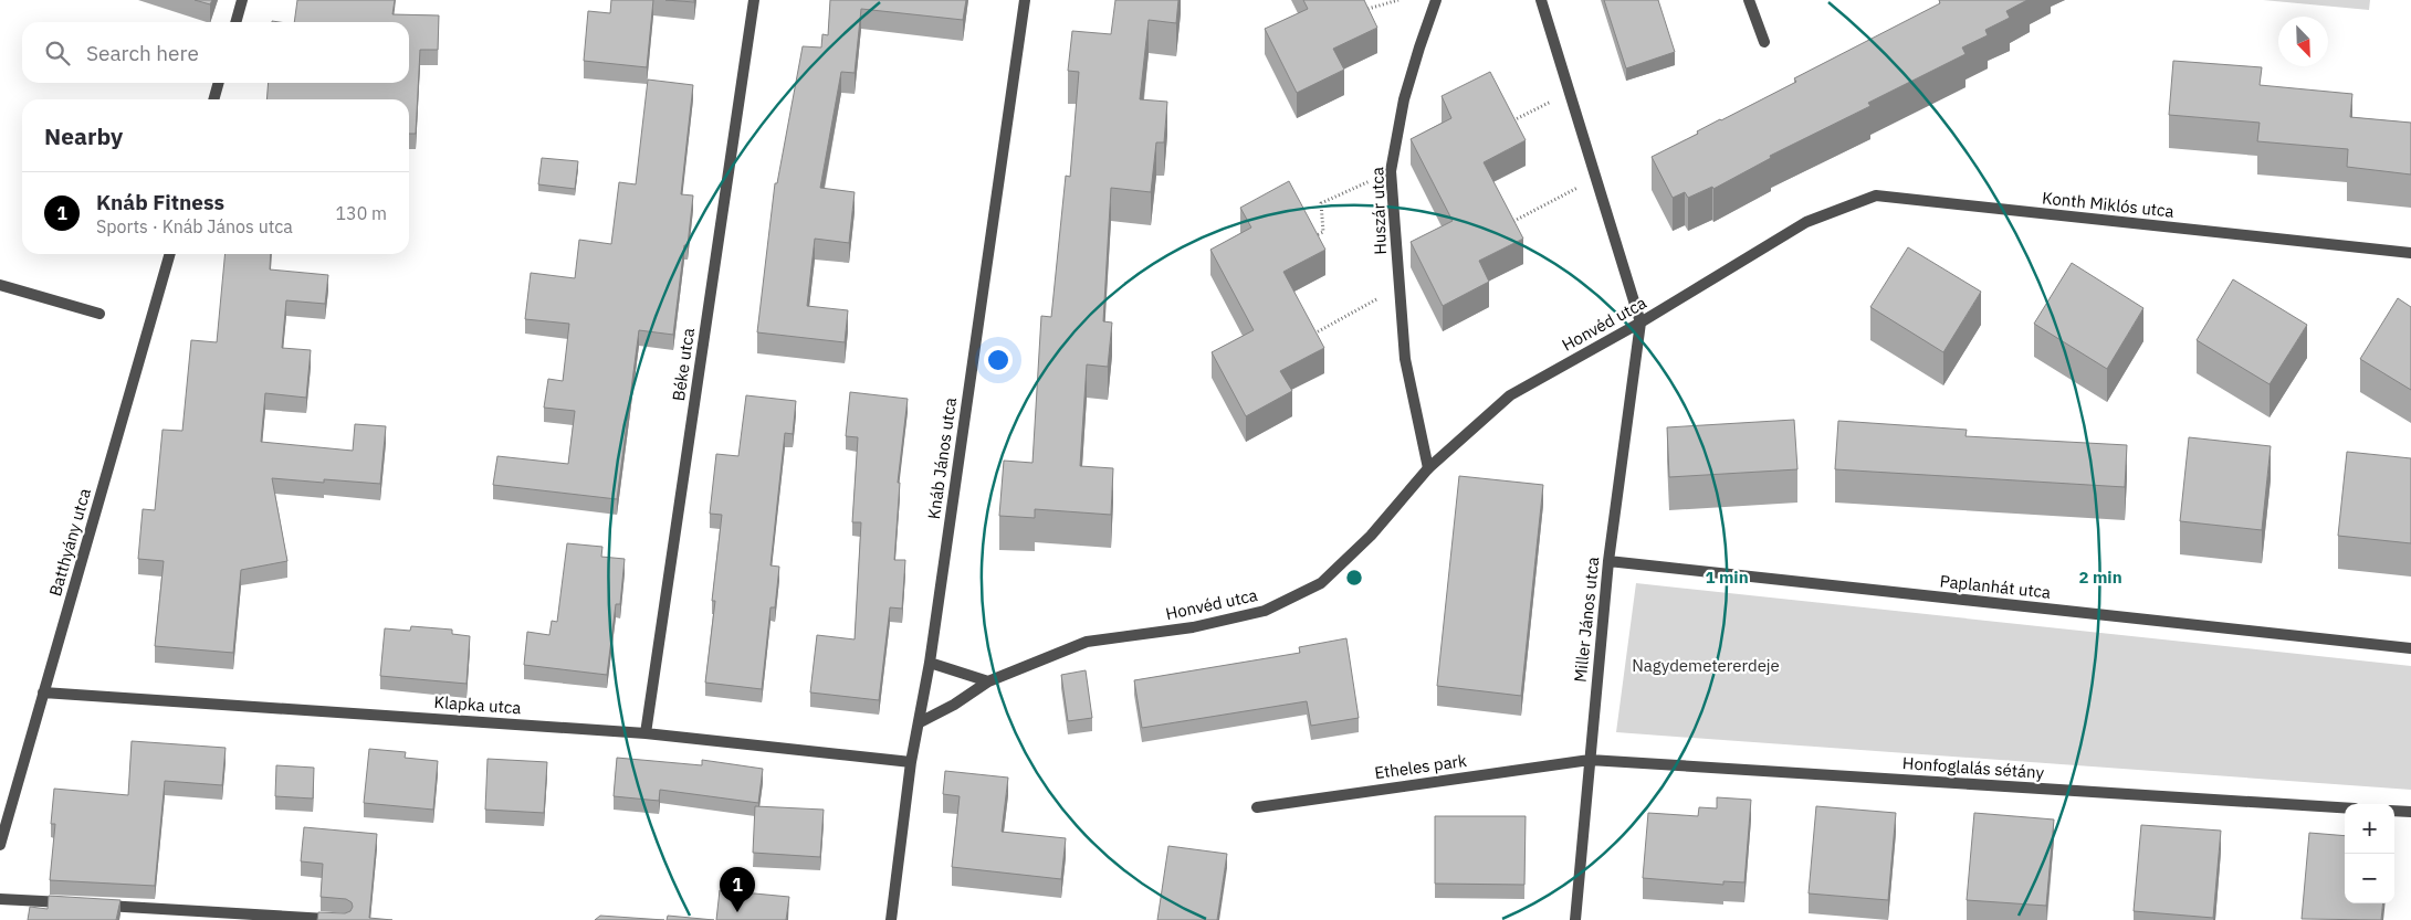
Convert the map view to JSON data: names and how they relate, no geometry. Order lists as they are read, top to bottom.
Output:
{
  "streets": {
    "street": [
      "Konth Miklós utca",
      "Huszár utca",
      "Honvéd utca",
      "Béke utca",
      "Knáb János utca",
      "Batthyány utca",
      "Paplanhát utca",
      "Miller János utca",
      "Klapka utca",
      "Etheles park",
      "Honfoglalás sétány"
    ]
  },
  "crossings": [
    ["Konth Miklós utca", "Honvéd utca"],
    ["Huszár utca", "Honvéd utca"],
    ["Honvéd utca", "Knáb János utca"],
    ["Honvéd utca", "Miller János utca"],
    ["Béke utca", "Klapka utca"],
    ["Knáb János utca", "Klapka utca"],
    ["Batthyány utca", "Klapka utca"],
    ["Paplanhát utca", "Miller János utca"],
    ["Miller János utca", "Etheles park"],
    ["Miller János utca", "Honfoglalás sétány"],
    ["Etheles park", "Honfoglalás sétány"]
  ],
  "parks": ["Nagydemetererdeje"],
  "north": "bottom right",
  "page": {
    "search": "Search here",
    "heading": "Nearby",
    "list": [
      {
        "mark": "1",
        "name": "Knáb Fitness",
        "note": "Sports · Knáb János utca",
        "value": "130 m"
      }
    ],
    "map_buttons": ["+", "−"],
    "pins": "1"
  },
  "rings": ["1 min", "2 min"]
}
